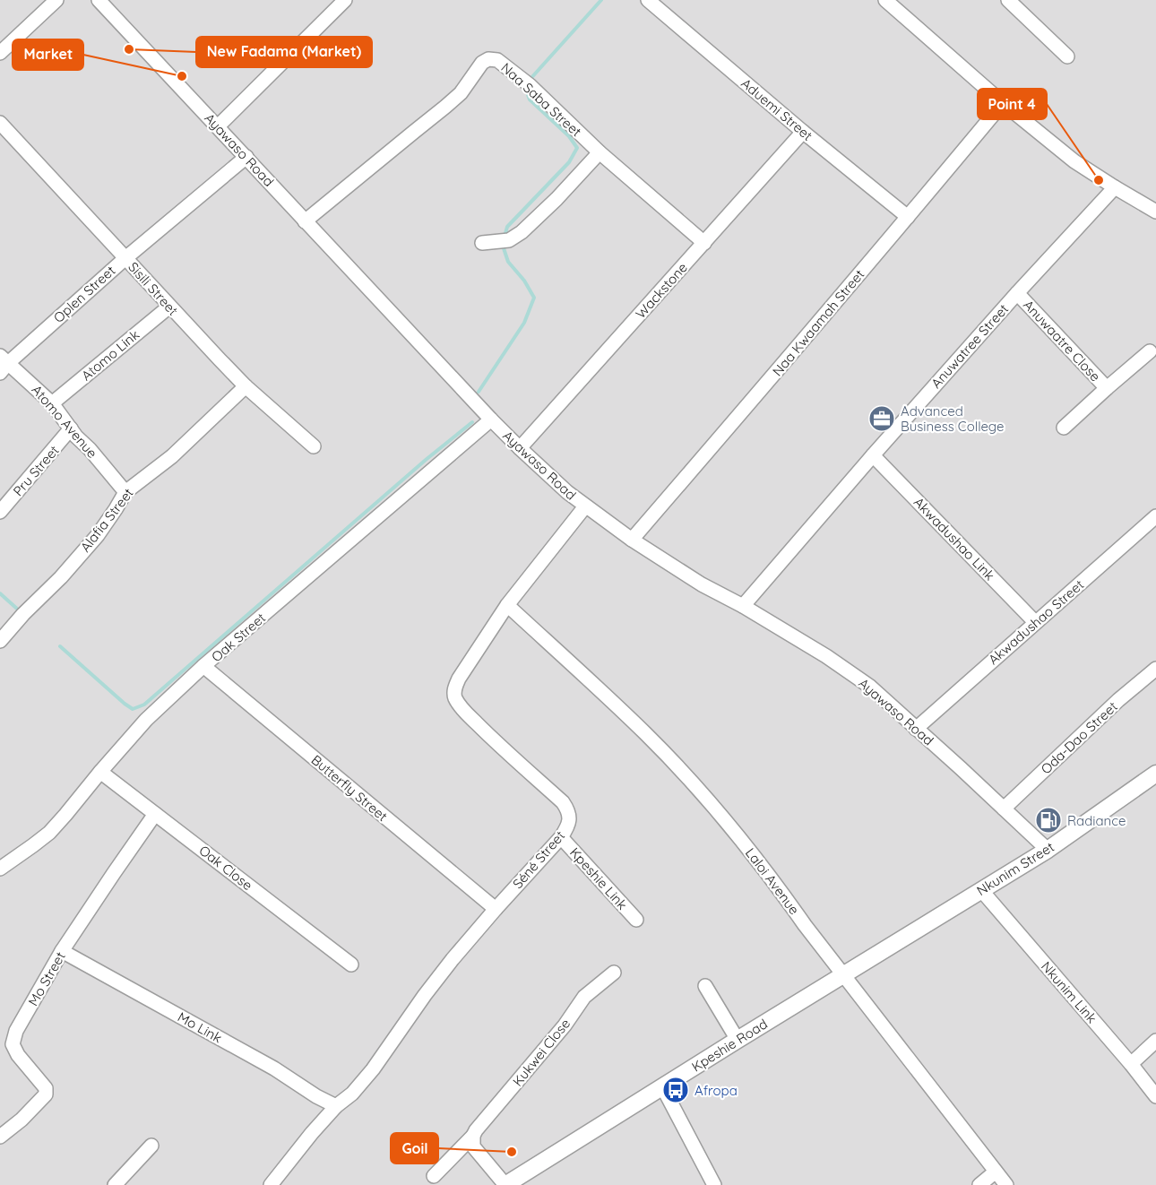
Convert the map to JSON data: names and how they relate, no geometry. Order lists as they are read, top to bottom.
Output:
{
  "streets": {
    "street": [
      "Naa Saba Street",
      "Aduemi Street",
      "Ayawaso Road",
      "Sisili Street",
      "Wackstone",
      "Oplen Street",
      "Naa Kwaamah Street",
      "Anuwaatre Close",
      "Anuwatree Street",
      "Atomo Link",
      "Atomo Avenue",
      "Pru Street",
      "Alafia Street",
      "Akwadushao Link",
      "Akwadushao Street",
      "Oak Street",
      "Oda-Dao Street",
      "Butterfly Street",
      "Séné Street",
      "Oak Close",
      "Nkunim Street",
      "Kpeshie Link",
      "Laloi Avenue",
      "Mo Street",
      "Nkunim Link",
      "Mo Link",
      "Kpeshie Road",
      "Kukwei Close"
    ]
  },
  "crossings": [
    ["Naa Saba Street", "Ayawaso Road"],
    ["Naa Saba Street", "Wackstone"],
    ["Aduemi Street", "Wackstone"],
    ["Aduemi Street", "Naa Kwaamah Street"],
    ["Ayawaso Road", "Wackstone"],
    ["Ayawaso Road", "Oplen Street"],
    ["Ayawaso Road", "Naa Kwaamah Street"],
    ["Ayawaso Road", "Anuwatree Street"],
    ["Ayawaso Road", "Akwadushao Street"],
    ["Ayawaso Road", "Oak Street"],
    ["Ayawaso Road", "Oda-Dao Street"],
    ["Ayawaso Road", "Séné Street"],
    ["Ayawaso Road", "Nkunim Street"],
    ["Sisili Street", "Oplen Street"],
    ["Sisili Street", "Atomo Link"],
    ["Sisili Street", "Alafia Street"],
    ["Oplen Street", "Atomo Avenue"],
    ["Anuwaatre Close", "Anuwatree Street"],
    ["Anuwatree Street", "Akwadushao Link"],
    ["Atomo Link", "Atomo Avenue"],
    ["Atomo Avenue", "Pru Street"],
    ["Atomo Avenue", "Alafia Street"],
    ["Akwadushao Link", "Akwadushao Street"],
    ["Oak Street", "Butterfly Street"],
    ["Oak Street", "Oak Close"],
    ["Butterfly Street", "Séné Street"],
    ["Séné Street", "Kpeshie Link"],
    ["Séné Street", "Laloi Avenue"],
    ["Séné Street", "Mo Link"],
    ["Oak Close", "Mo Street"],
    ["Nkunim Street", "Nkunim Link"],
    ["Nkunim Street", "Kpeshie Road"],
    ["Laloi Avenue", "Kpeshie Road"],
    ["Mo Street", "Mo Link"]
  ],
  "places": {
    "other": [
      "New Fadama (Market)",
      "Market",
      "Point 4",
      "Goil"
    ],
    "office": ["Advanced Business College"],
    "fuel station": ["Radiance"],
    "bus stop": ["Afropa"]
  }
}
